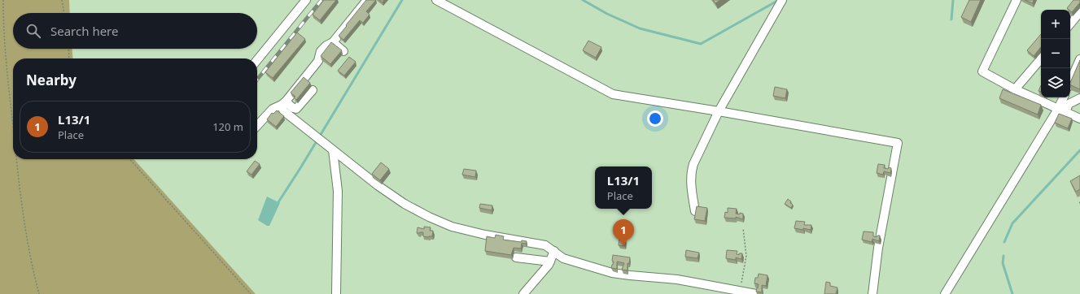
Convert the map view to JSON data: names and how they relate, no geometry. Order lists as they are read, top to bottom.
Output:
{
  "page": {
    "map_buttons": ["+", "−"],
    "search": "Search here",
    "heading": "Nearby",
    "list": [
      {
        "mark": "1",
        "name": "L13/1",
        "note": "Place",
        "value": "120 m"
      }
    ],
    "popup": ["L13/1", "Place"],
    "pins": "1"
  }
}
